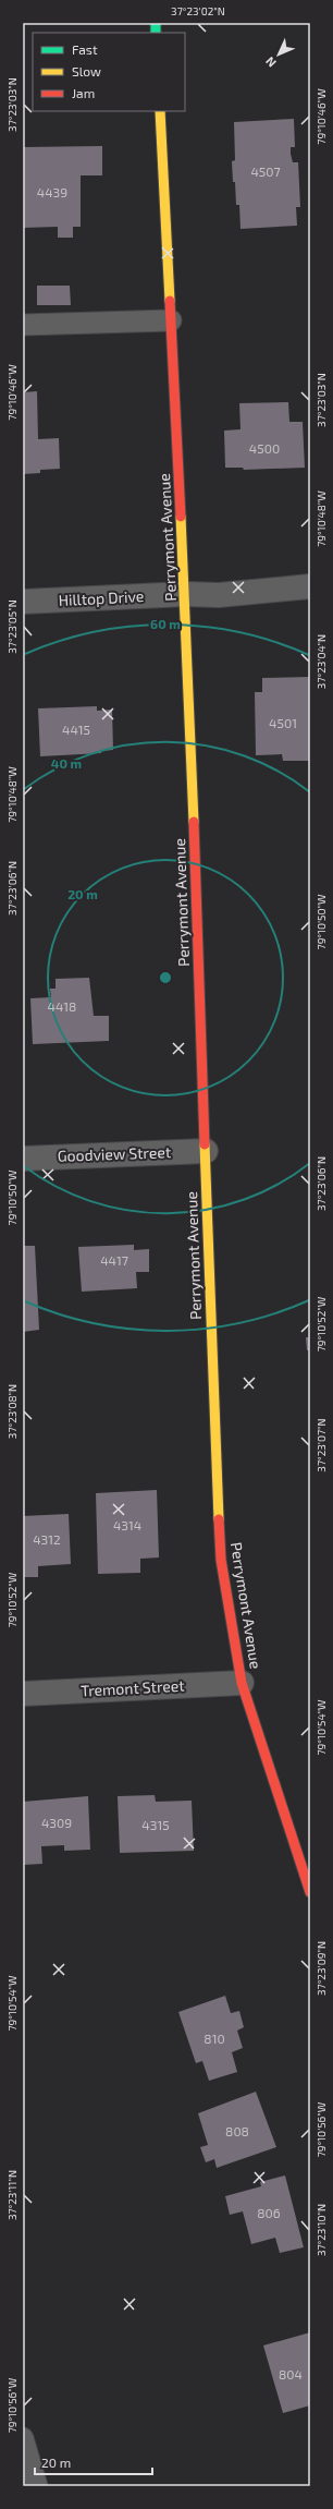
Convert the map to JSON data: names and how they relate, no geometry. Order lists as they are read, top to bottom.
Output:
{
  "streets": {
    "street": [
      "Perrymont Avenue",
      "Hilltop Drive",
      "Goodview Street",
      "Tremont Street"
    ]
  },
  "crossings": [
    ["Perrymont Avenue", "Hilltop Drive"],
    ["Perrymont Avenue", "Goodview Street"],
    ["Perrymont Avenue", "Tremont Street"]
  ],
  "house_numbers": [
    "4507",
    "4439",
    "4500",
    "4501",
    "4415",
    "4418",
    "4417",
    "4314",
    "4312",
    "4309",
    "4315",
    "810",
    "808",
    "806",
    "804"
  ],
  "legend": ["Fast", "Slow", "Jam"],
  "scale_bar": "20 m",
  "north": "bottom left",
  "coordinates": [
    "37°23'02\"N",
    "37°23'03\"N",
    "79°10'46\"W",
    "79°10'48\"W",
    "37°23'05\"N",
    "37°23'04\"N",
    "37°23'06\"N",
    "79°10'50\"W",
    "79°10'52\"W",
    "37°23'08\"N",
    "37°23'07\"N",
    "79°10'54\"W",
    "37°23'09\"N",
    "79°10'56\"W",
    "37°23'11\"N",
    "37°23'10\"N"
  ],
  "rings": ["60 m", "40 m", "20 m"]
}
